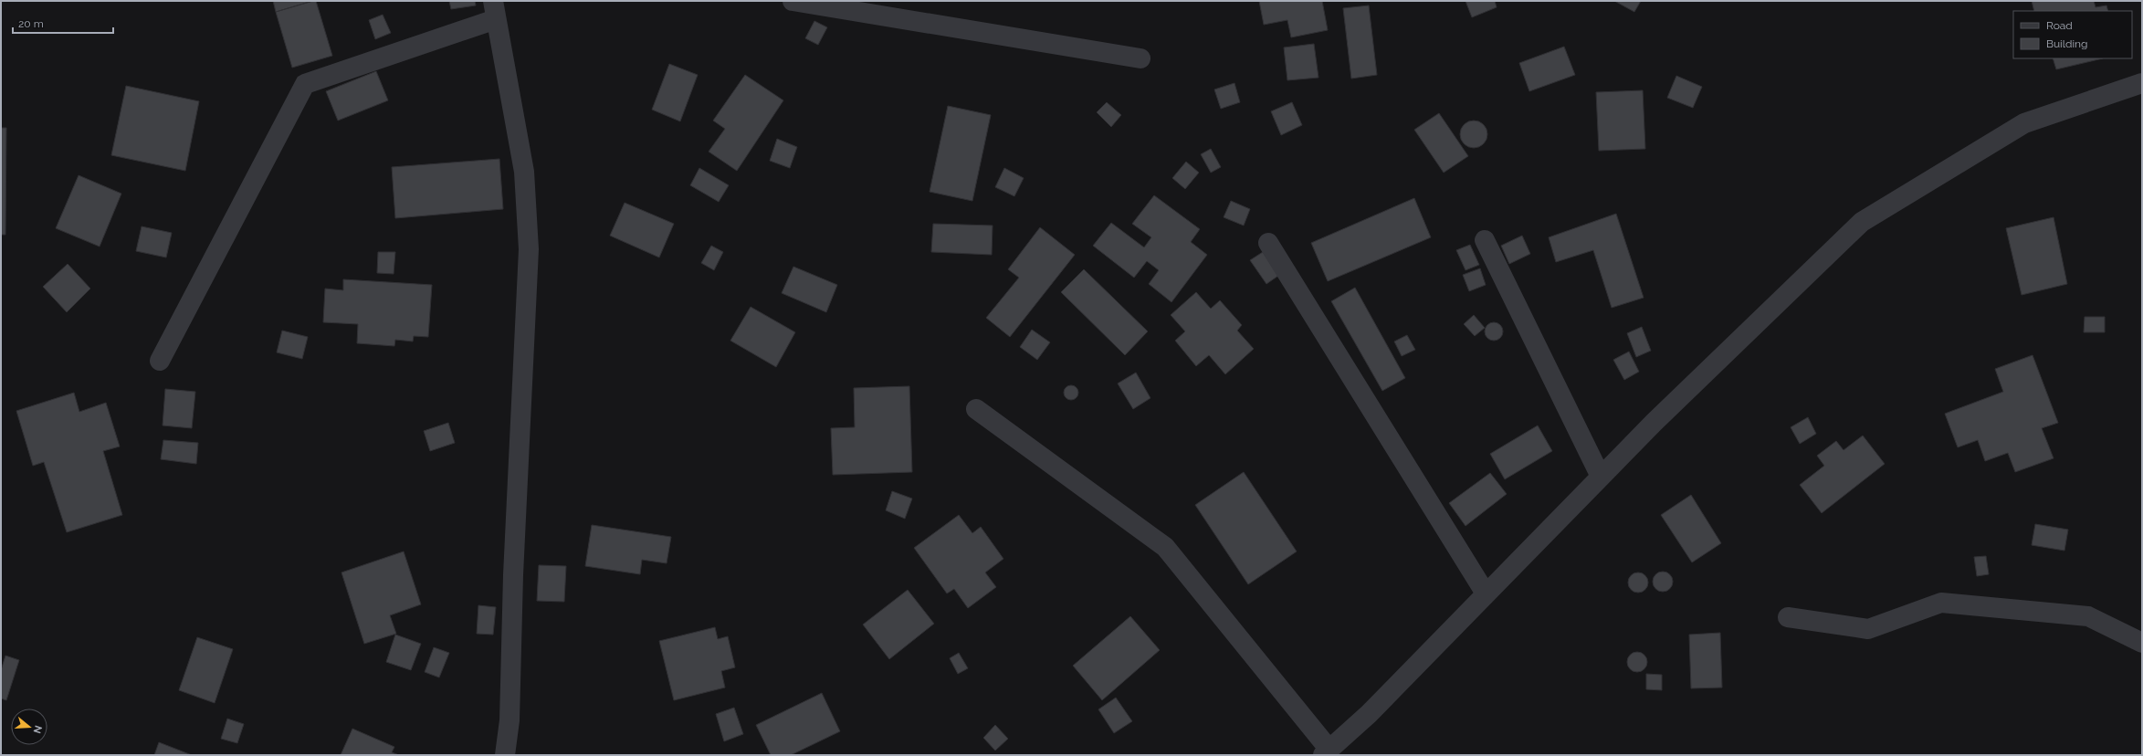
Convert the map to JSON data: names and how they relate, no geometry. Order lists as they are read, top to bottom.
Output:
{
  "legend": ["Road", "Building"],
  "scale_bar": "20 m",
  "north": "right"
}
